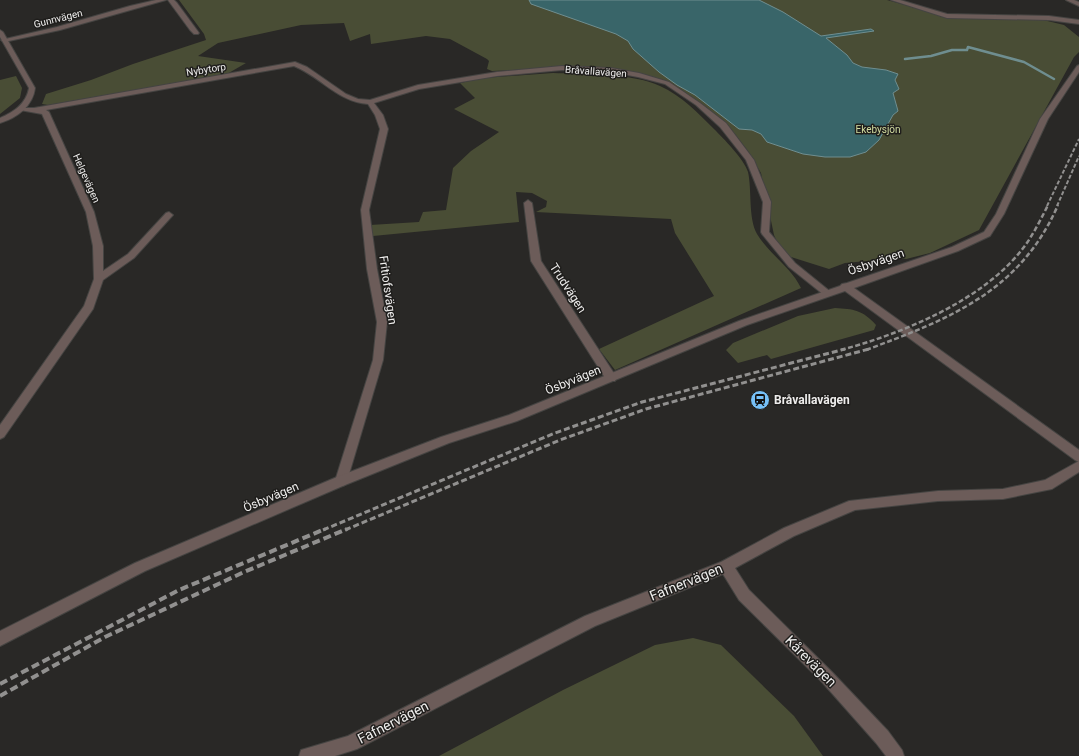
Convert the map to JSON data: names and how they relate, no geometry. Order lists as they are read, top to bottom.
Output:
{
  "streets": {
    "street": [
      "Gunnvägen",
      "Nybytorp",
      "Bråvallavägen",
      "Helgevägen",
      "Ösbyvägen",
      "Trudvägen",
      "Fritiofsvägen",
      "Fafnervägen",
      "Kårevägen"
    ]
  },
  "crossings": [
    ["Nybytorp", "Bråvallavägen"],
    ["Nybytorp", "Helgevägen"],
    ["Nybytorp", "Fritiofsvägen"],
    ["Bråvallavägen", "Ösbyvägen"],
    ["Bråvallavägen", "Fritiofsvägen"],
    ["Ösbyvägen", "Trudvägen"],
    ["Ösbyvägen", "Fritiofsvägen"],
    ["Fafnervägen", "Kårevägen"]
  ],
  "parks": ["Ekebysjön"],
  "places": {
    "station": ["Bråvallavägen"]
  }
}
